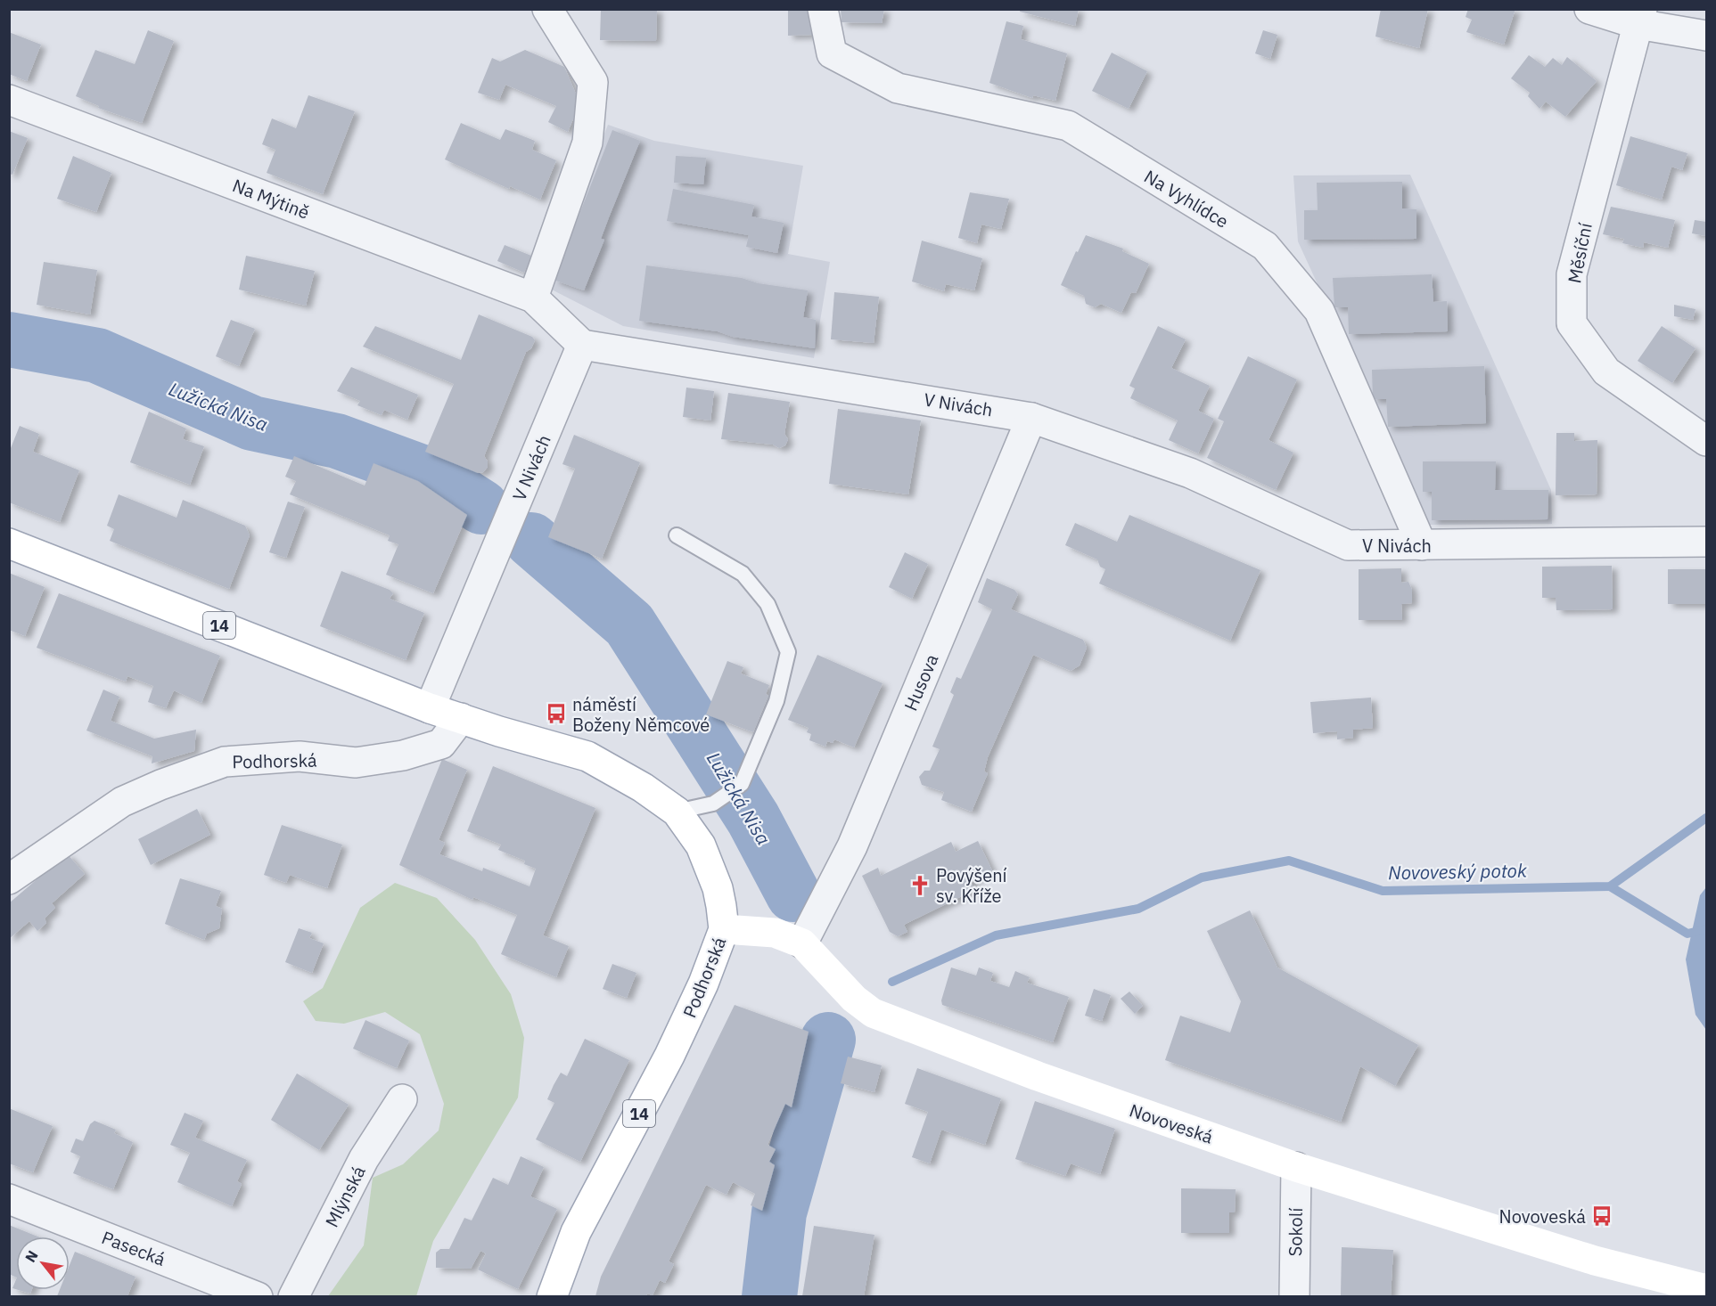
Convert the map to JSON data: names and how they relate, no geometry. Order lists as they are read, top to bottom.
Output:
{
  "streets": {
    "main road": ["14", "Podhorská", "Novoveská"],
    "street": [
      "Na Mýtině",
      "Na Vyhlídce",
      "Měsíční",
      "V Nivách",
      "Husova",
      "Mlýnská",
      "Sokolí",
      "Pasecká"
    ]
  },
  "crossings": [
    ["Na Mýtině", "V Nivách"],
    ["Na Vyhlídce", "V Nivách"],
    ["V Nivách", "Husova"],
    ["V Nivách", "Podhorská"],
    ["Husova", "Novoveská"],
    ["Novoveská", "Sokolí"]
  ],
  "water": ["Lužická Nisa", "Novoveský potok"],
  "places": {
    "bus stop": ["náměstí Boženy Němcové", "Novoveská"],
    "church": ["Povýšení sv. Kříže"]
  },
  "north": "top left"
}
